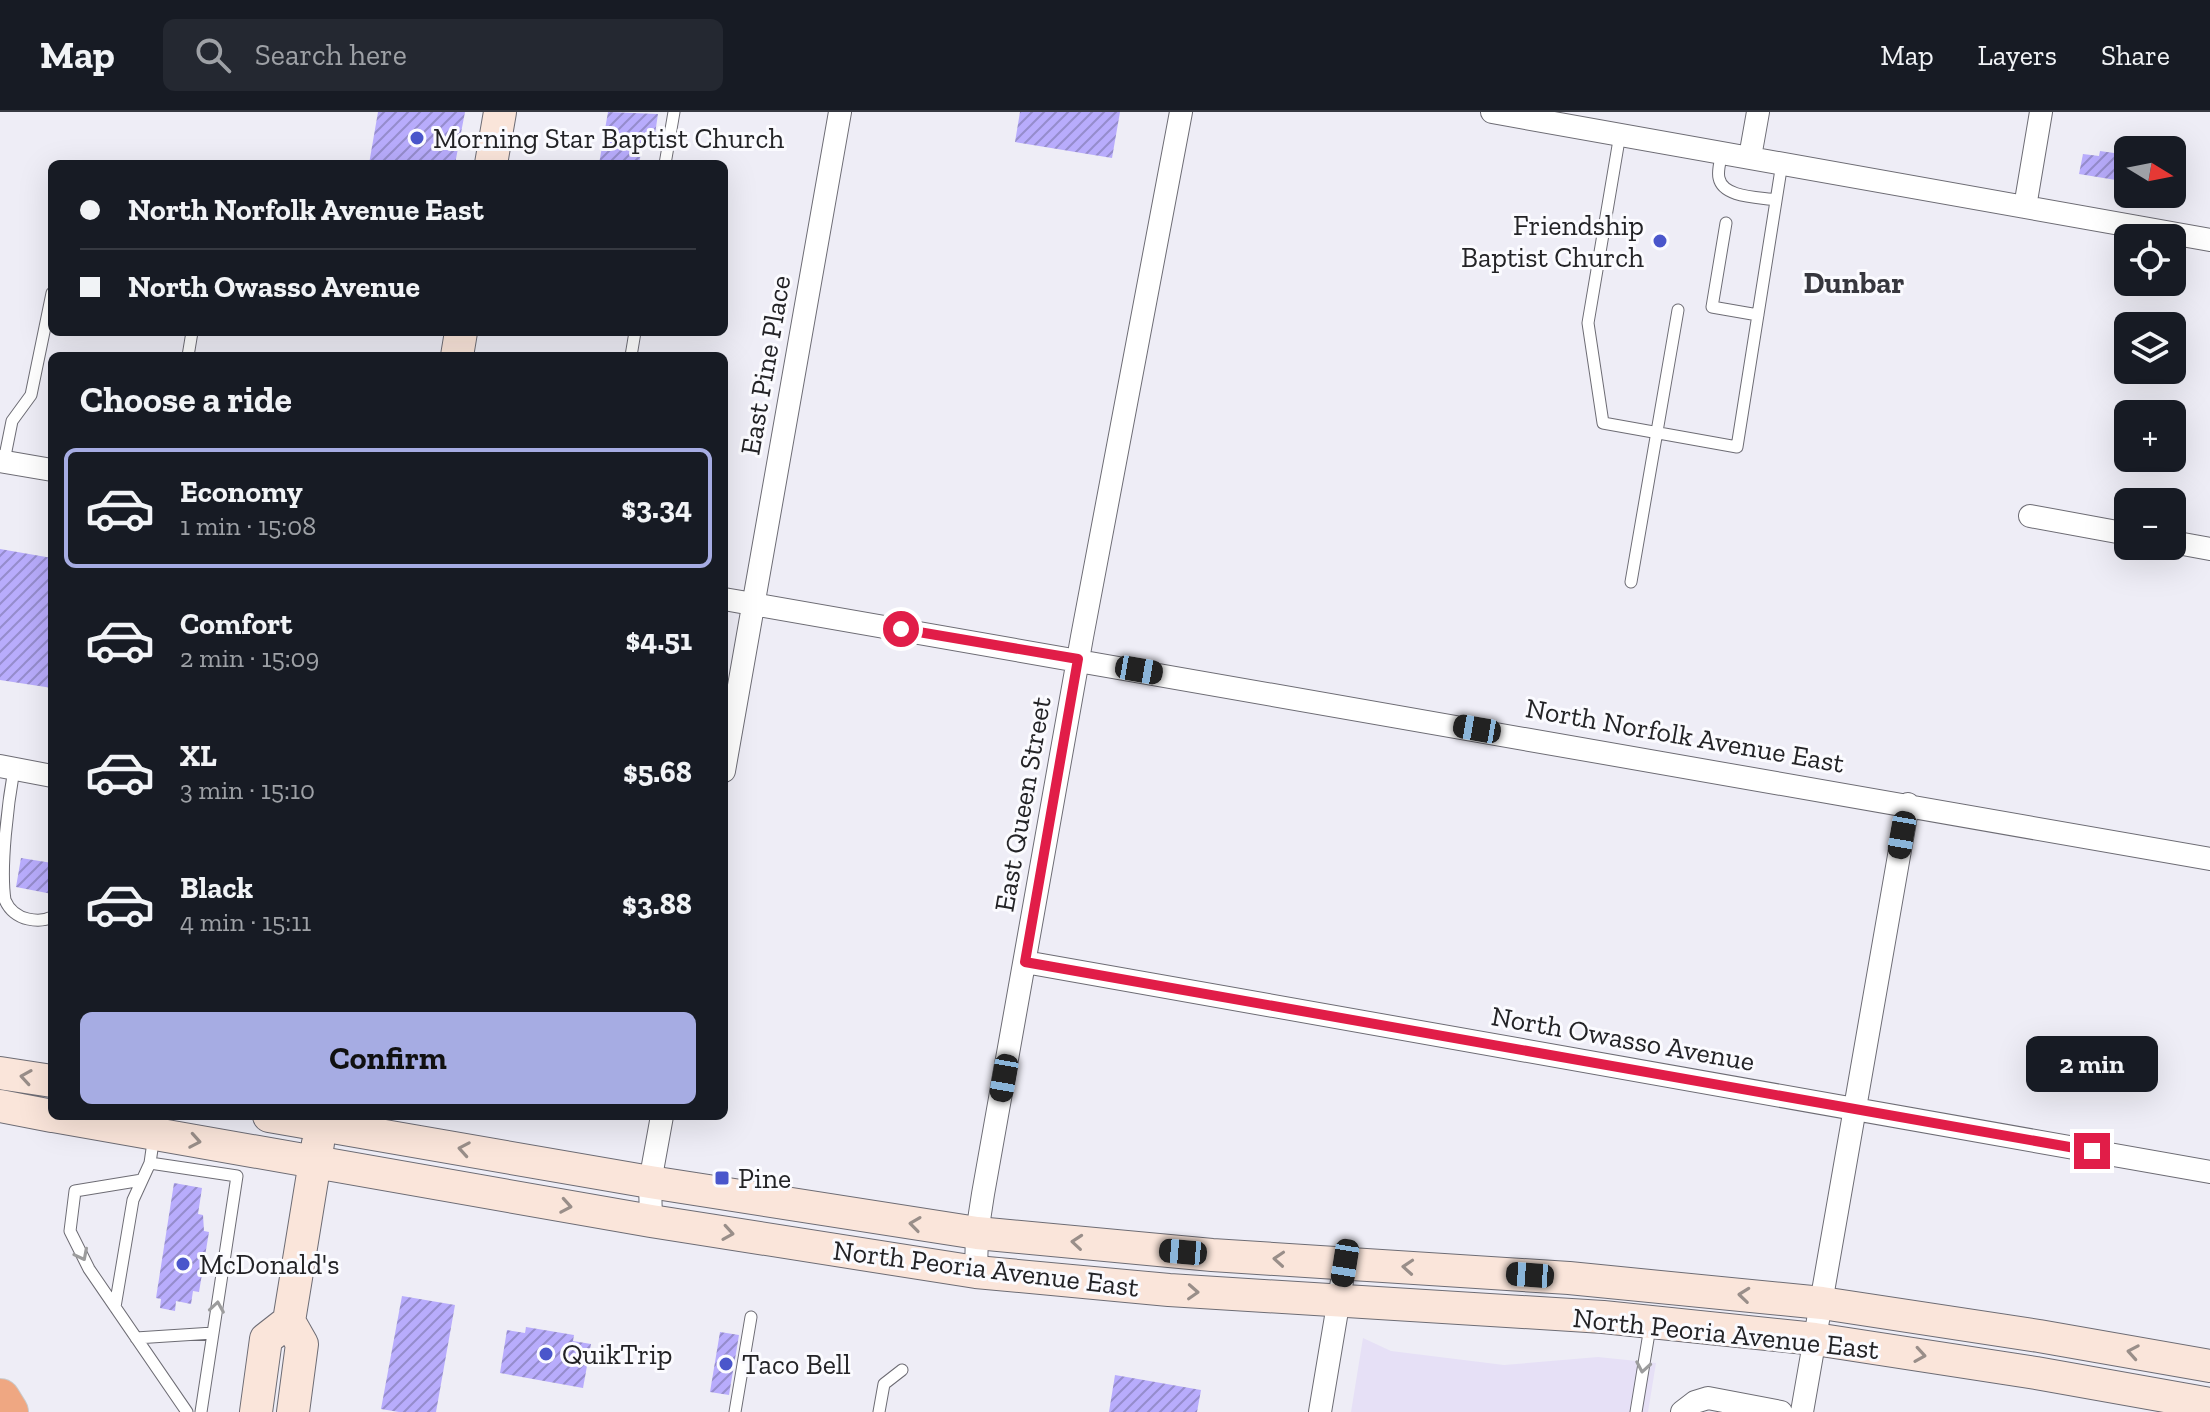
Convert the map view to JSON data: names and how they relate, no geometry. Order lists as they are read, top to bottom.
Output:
{
  "streets": {
    "main road": ["North Peoria Avenue East"],
    "street": [
      "East Pine Place",
      "North Norfolk Avenue East",
      "East Queen Street",
      "North Owasso Avenue"
    ]
  },
  "crossings": [
    ["East Pine Place", "North Norfolk Avenue East"],
    ["North Norfolk Avenue East", "East Queen Street"],
    ["East Queen Street", "North Owasso Avenue"],
    ["East Queen Street", "North Peoria Avenue East"]
  ],
  "districts": ["Dunbar"],
  "places": {
    "other": [
      "Morning Star Baptist Church",
      "Friendship Baptist Church",
      "McDonald's",
      "QuikTrip",
      "Taco Bell"
    ],
    "transit": ["Pine"]
  },
  "north": "right",
  "page": {
    "header": "Map",
    "search": "Search here",
    "nav": ["Map", "Layers", "Share"],
    "map_buttons": ["+", "−"],
    "banner": ["North Norfolk Avenue East", "North Owasso Avenue"],
    "heading": "Choose a ride",
    "list": [
      {
        "name": "Economy",
        "note": "1 min · 15:08",
        "value": "$3.34"
      },
      {
        "name": "Comfort",
        "note": "2 min · 15:09",
        "value": "$4.51"
      },
      {
        "name": "XL",
        "note": "3 min · 15:10",
        "value": "$5.68"
      },
      {
        "name": "Black",
        "note": "4 min · 15:11",
        "value": "$3.88"
      }
    ],
    "buttons": "Confirm",
    "bubble": "2 min"
  }
}
